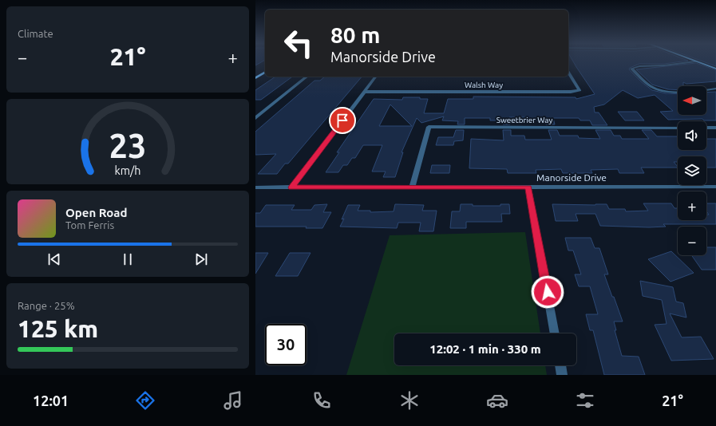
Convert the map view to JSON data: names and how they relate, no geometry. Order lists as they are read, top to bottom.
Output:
{
  "streets": {
    "street": ["Walsh Way", "Sweetbrier Way", "Manorside Drive"]
  },
  "crossings": [
    ["Sweetbrier Way", "Manorside Drive"]
  ],
  "north": "left",
  "page": {
    "tile": [
      "Climate",
      ["Range · 25%", "125 km"]
    ],
    "turn": ["80 m", "Manorside Drive"],
    "heat": ["−", "21°", "+"],
    "map_buttons": ["+", "−"],
    "song": ["Open Road", "Tom Ferris"],
    "limit": "30",
    "trip": "12:02 · 1 min · 330 m",
    "tabs": ["12:01", "21°"],
    "gauge": ["23", "km/h"]
  }
}
